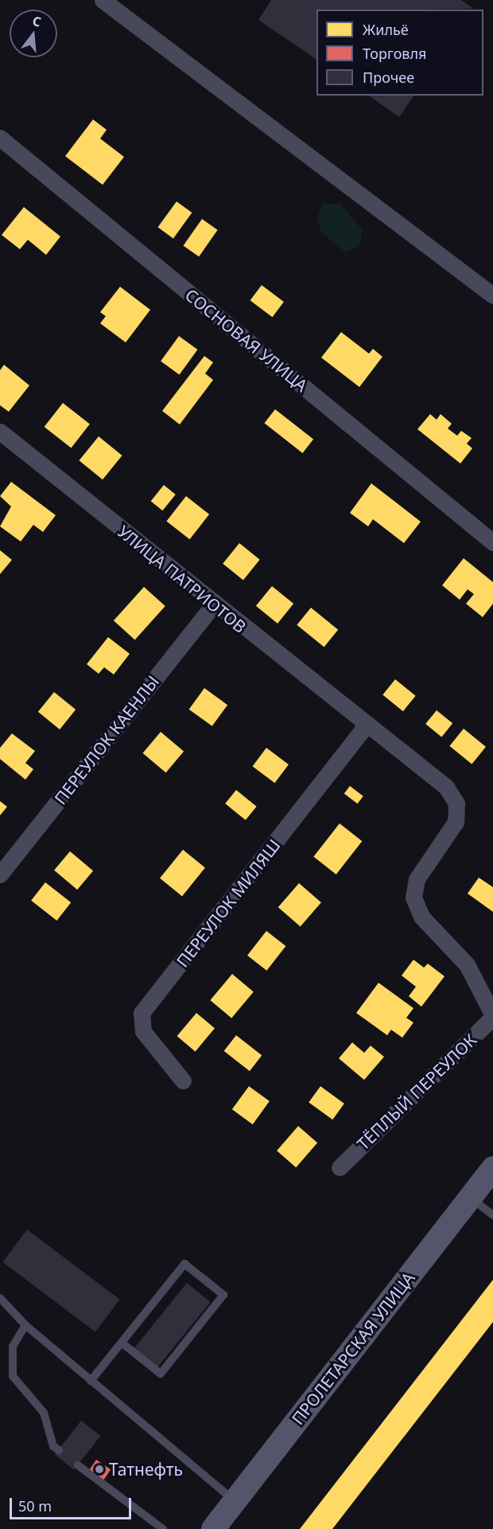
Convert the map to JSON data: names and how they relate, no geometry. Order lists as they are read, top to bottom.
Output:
{
  "streets": {
    "street": [
      "СОСНОВАЯ УЛИЦА",
      "УЛИЦА ПАТРИОТОВ",
      "ПЕРЕУЛОК КАЕНЛЫ",
      "ПЕРЕУЛОК МИЛЯШ",
      "ТЁПЛЫЙ ПЕРЕУЛОК",
      "ПРОЛЕТАРСКАЯ УЛИЦА"
    ]
  },
  "crossings": [
    ["УЛИЦА ПАТРИОТОВ", "ПЕРЕУЛОК КАЕНЛЫ"],
    ["УЛИЦА ПАТРИОТОВ", "ПЕРЕУЛОК МИЛЯШ"],
    ["УЛИЦА ПАТРИОТОВ", "ТЁПЛЫЙ ПЕРЕУЛОК"],
    ["ПЕРЕУЛОК МИЛЯШ", "ТЁПЛЫЙ ПЕРЕУЛОК"]
  ],
  "places": ["Татнефть"],
  "legend": ["Жильё", "Торговля", "Прочее"],
  "scale_bar": "50 m",
  "north": "top"
}
